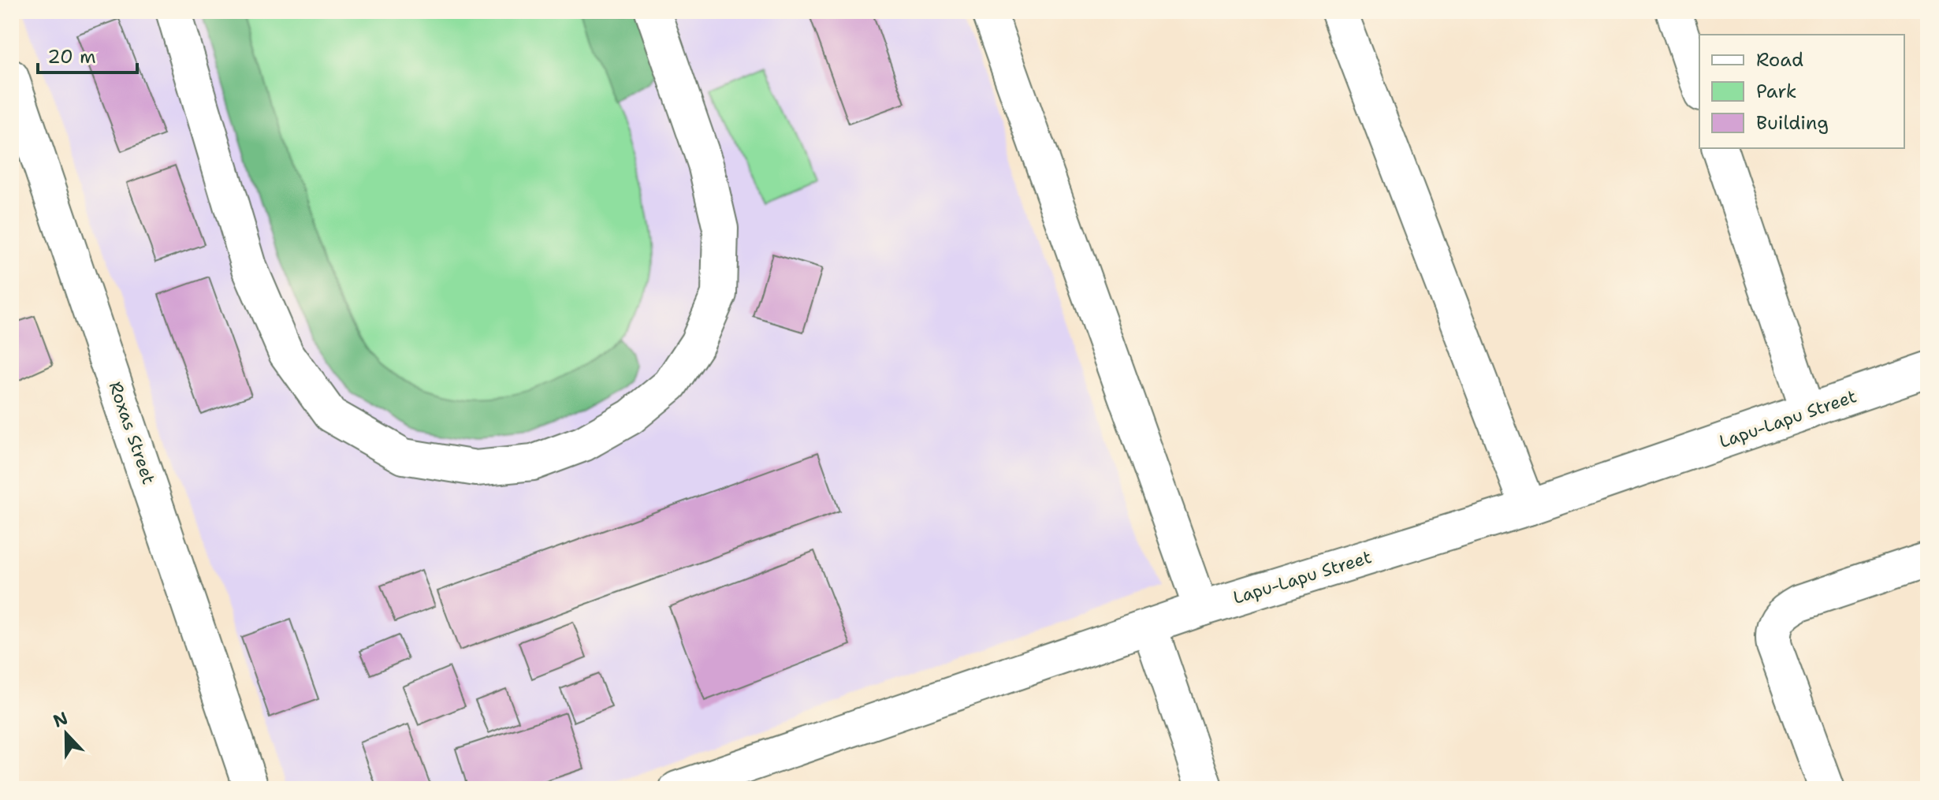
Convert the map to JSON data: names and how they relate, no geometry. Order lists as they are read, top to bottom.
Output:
{
  "streets": {
    "street": ["Lapu-Lapu Street", "Roxas Street"]
  },
  "legend": ["Road", "Park", "Building"],
  "scale_bar": "20 m",
  "north": "top"
}
